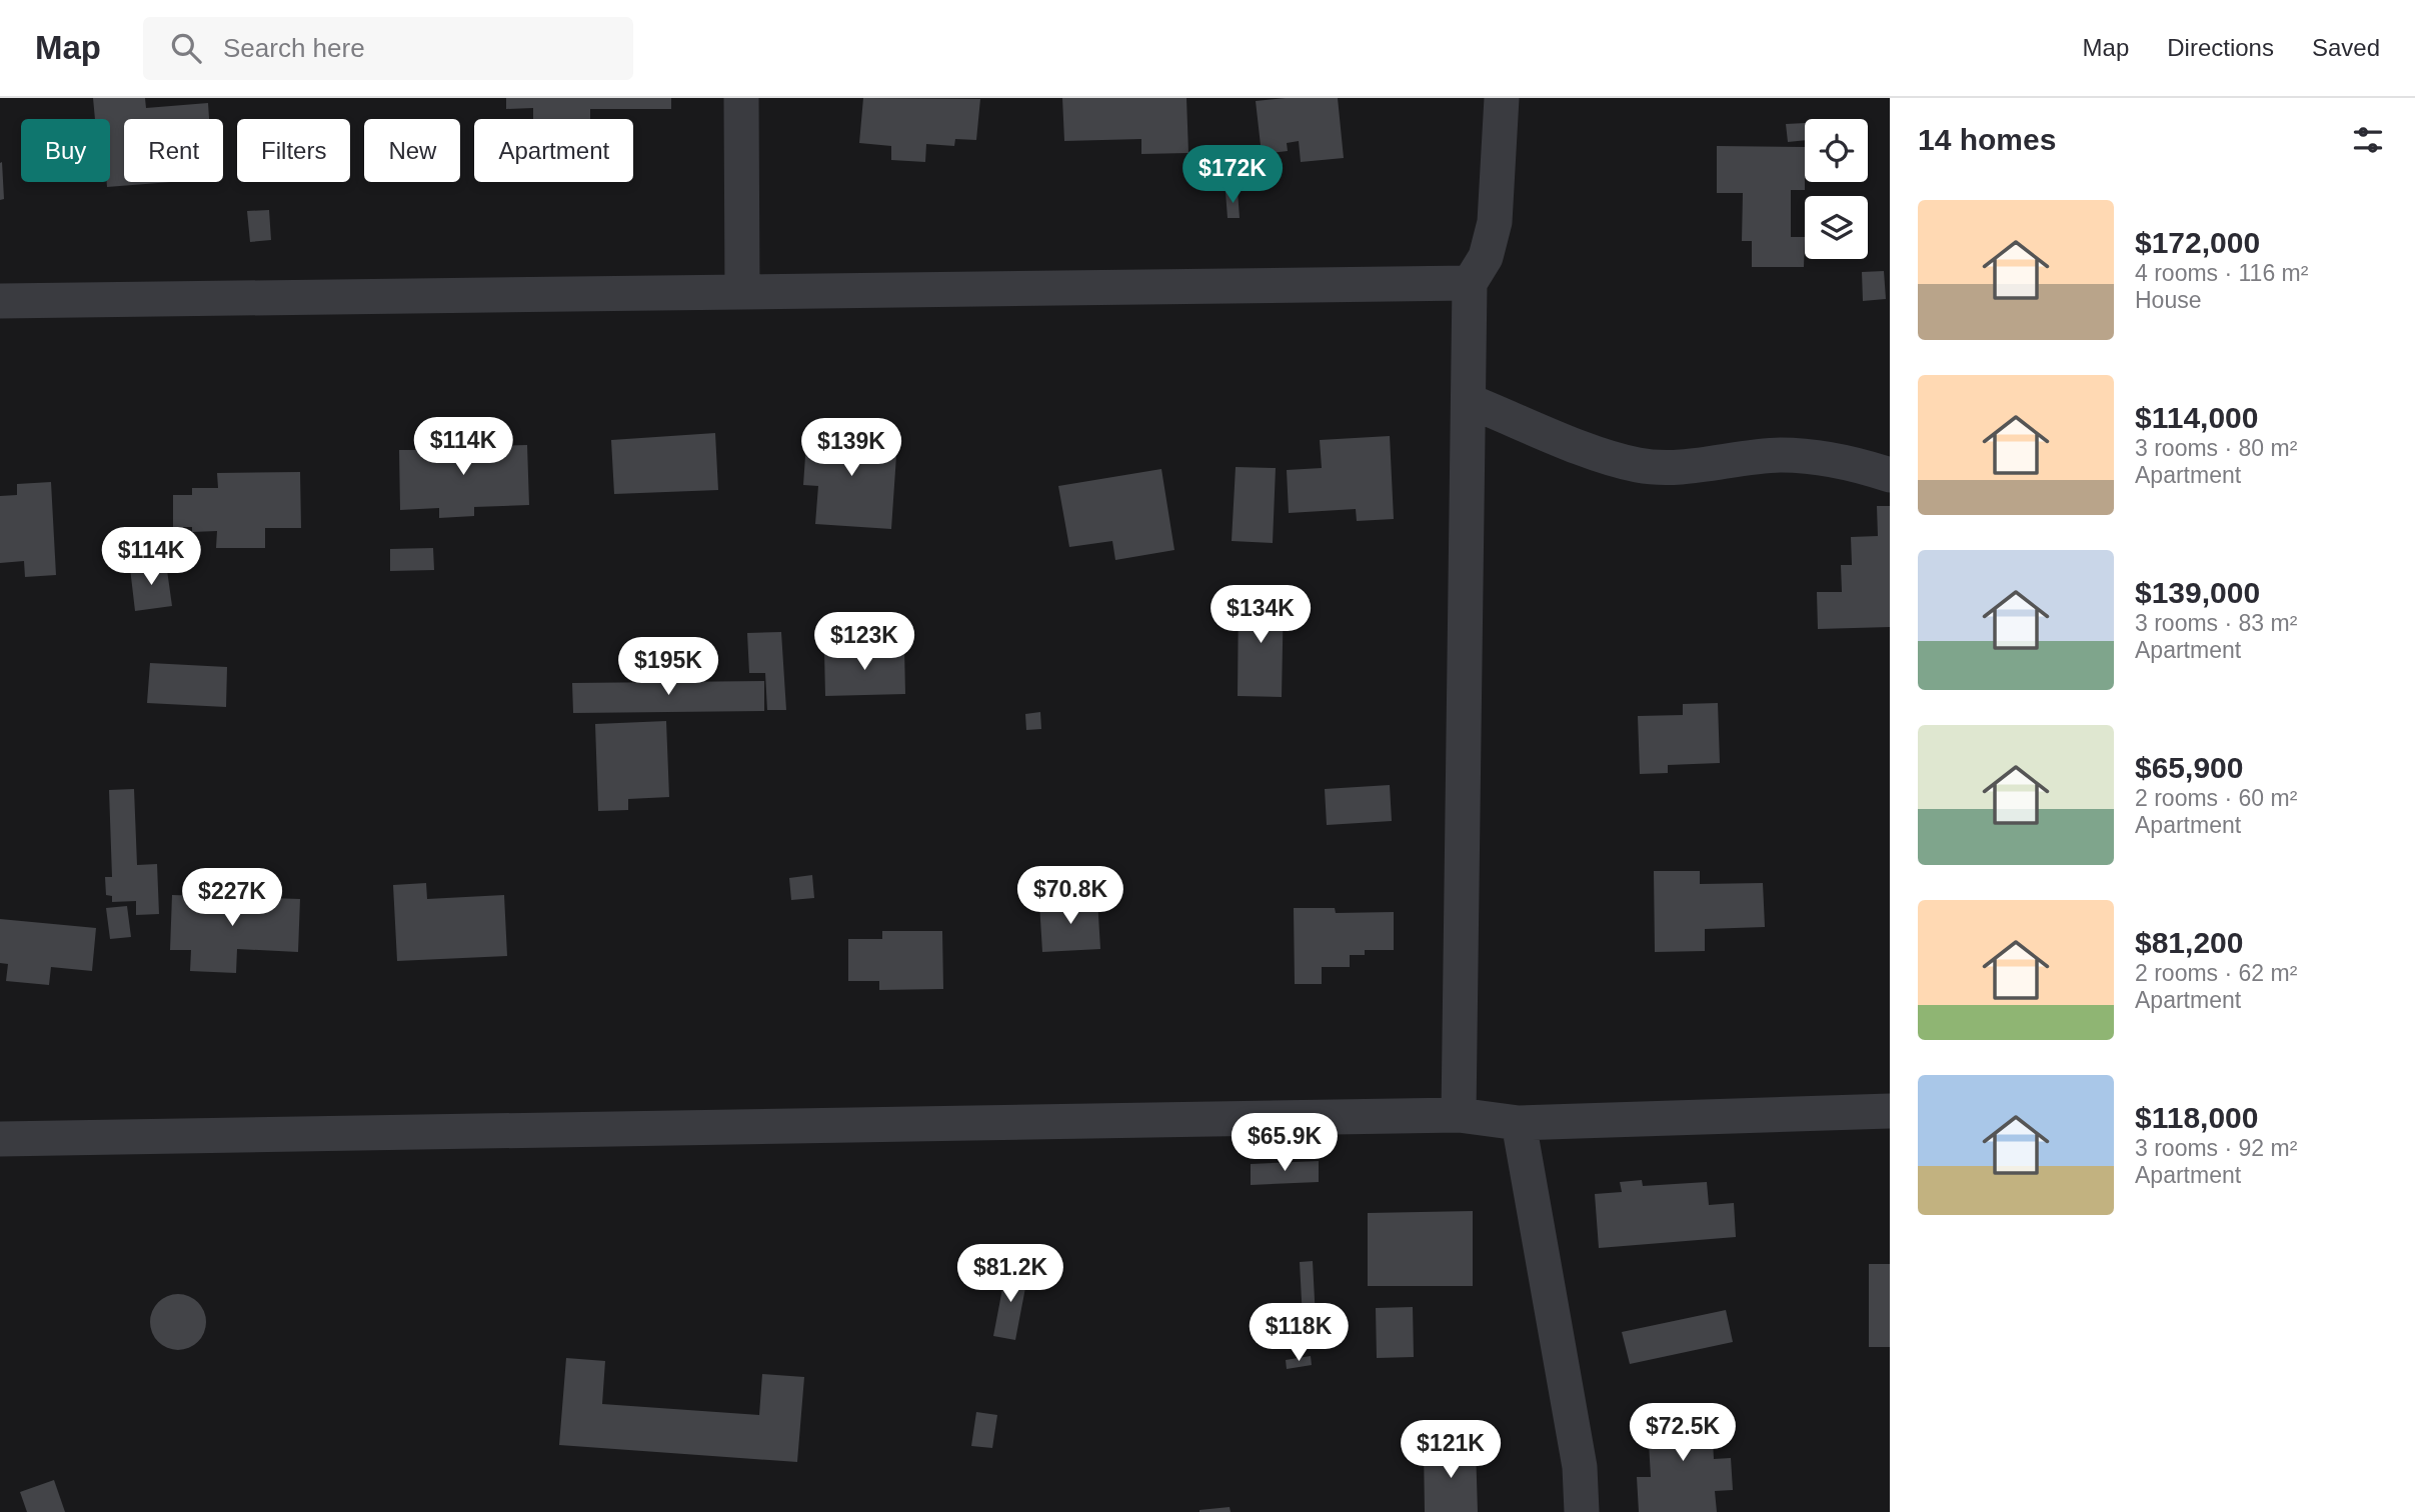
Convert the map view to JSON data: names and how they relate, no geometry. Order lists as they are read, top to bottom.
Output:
{
  "page": {
    "header": "Map",
    "search": "Search here",
    "nav": ["Map", "Directions", "Saved"],
    "heading": "14 homes",
    "chip": [
      "Buy",
      "Rent",
      "Filters",
      "New",
      "Apartment"
    ],
    "price": [
      "$172K",
      "$114K",
      "$139K",
      "$114K",
      "$134K",
      "$123K",
      "$195K",
      "$70.8K",
      "$227K",
      "$65.9K",
      "$81.2K",
      "$118K",
      "$72.5K",
      "$121K"
    ],
    "list": [
      {
        "name": "$172,000",
        "note": "4 rooms · 116 m² · House"
      },
      {
        "name": "$114,000",
        "note": "3 rooms · 80 m² · Apartment"
      },
      {
        "name": "$139,000",
        "note": "3 rooms · 83 m² · Apartment"
      },
      {
        "name": "$65,900",
        "note": "2 rooms · 60 m² · Apartment"
      },
      {
        "name": "$81,200",
        "note": "2 rooms · 62 m² · Apartment"
      },
      {
        "name": "$118,000",
        "note": "3 rooms · 92 m² · Apartment"
      }
    ]
  }
}
